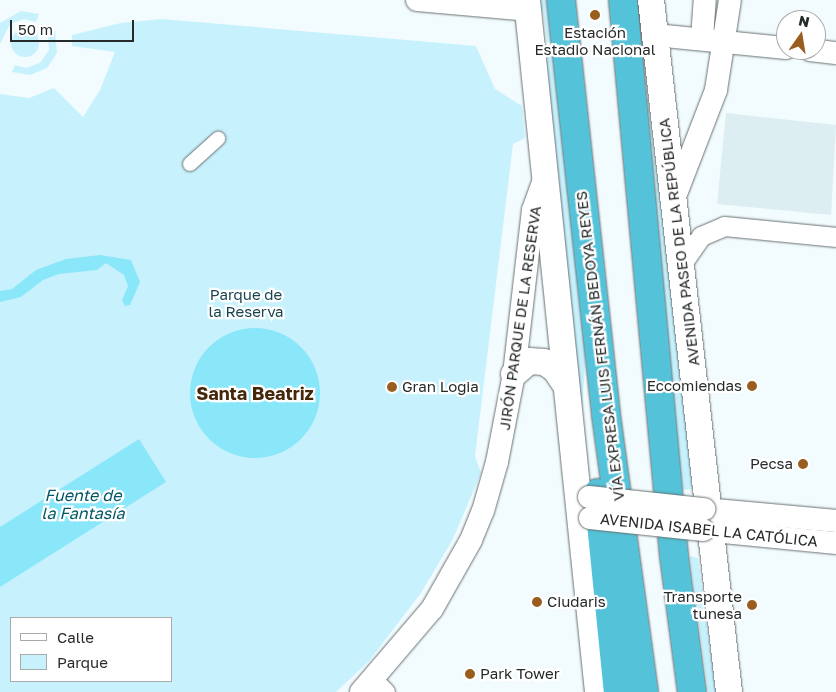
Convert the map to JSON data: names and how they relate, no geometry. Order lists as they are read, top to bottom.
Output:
{
  "streets": {
    "highway": ["VÍA EXPRESA LUIS FERNÁN BEDOYA REYES"],
    "main road": ["AVENIDA PASEO DE LA REPÚBLICA"],
    "street": ["JIRÓN PARQUE DE LA RESERVA", "AVENIDA ISABEL LA CATÓLICA"]
  },
  "crossings": [
    ["AVENIDA PASEO DE LA REPÚBLICA", "AVENIDA ISABEL LA CATÓLICA"]
  ],
  "districts": ["Santa Beatriz"],
  "water": ["Fuente de la Fantasía"],
  "parks": ["Parque de la Reserva"],
  "places": [
    "Estación Estadio Nacional",
    "Eccomiendas",
    "Gran Logia",
    "Pecsa",
    "Ciudaris",
    "Transporte tunesa",
    "Park Tower"
  ],
  "legend": ["Calle", "Parque"],
  "scale_bar": "50 m",
  "north": "top"
}
